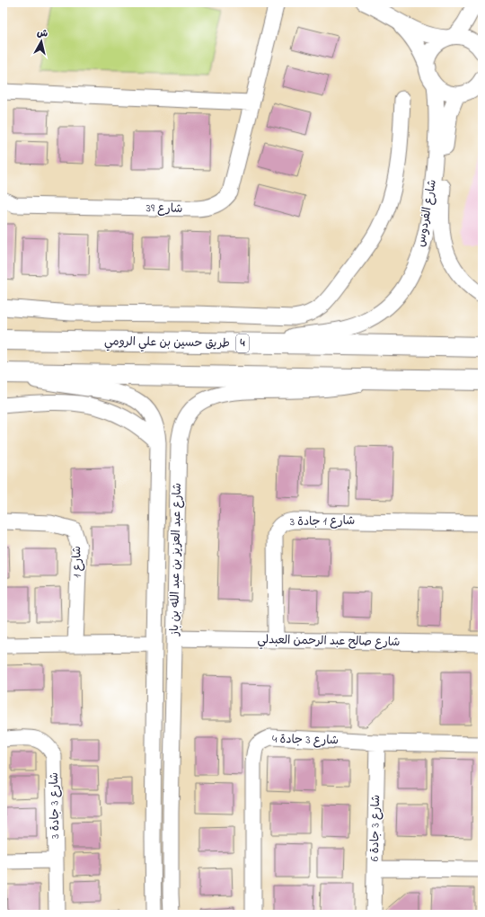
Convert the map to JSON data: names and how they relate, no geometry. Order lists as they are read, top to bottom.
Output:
{
  "streets": {
    "highway": ["طريق حسين بن علي الرومي", "4"],
    "street": [
      "شارع 39",
      "شارع الفردوس",
      "شارع 1 جادة 3",
      "شارع عبد العزيز بن عبد الله بن باز",
      "شارع 1",
      "شارع صالح عبد الرحمن العبدلي",
      "شارع 3 جادة 4",
      "شارع 3 جادة 3",
      "شارع 3 جادة 6"
    ]
  },
  "crossings": [
    ["شارع الفردوس", "طريق حسين بن علي الرومي"],
    ["شارع 1 جادة 3", "شارع صالح عبد الرحمن العبدلي"],
    ["شارع عبد العزيز بن عبد الله بن باز", "شارع صالح عبد الرحمن العبدلي"],
    ["شارع 3 جادة 4", "شارع 3 جادة 6"]
  ],
  "north": "top"
}
